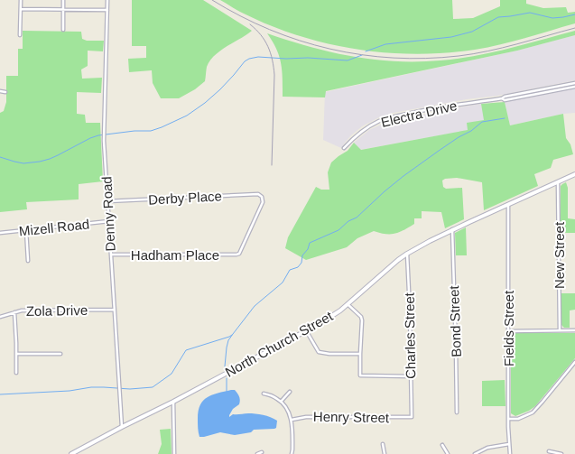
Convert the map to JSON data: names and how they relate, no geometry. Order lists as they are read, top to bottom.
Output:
{
  "streets": {
    "main road": ["North Church Street"],
    "street": [
      "Electra Drive",
      "Derby Place",
      "Denny Road",
      "Mizell Road",
      "Hadham Place",
      "New Street",
      "Zola Drive",
      "Bond Street",
      "Fields Street",
      "Charles Street",
      "Henry Street"
    ]
  },
  "crossings": [
    ["Derby Place", "Denny Road"],
    ["Derby Place", "Hadham Place"],
    ["Denny Road", "Mizell Road"],
    ["Denny Road", "Hadham Place"],
    ["Denny Road", "Zola Drive"],
    ["Denny Road", "North Church Street"],
    ["New Street", "North Church Street"],
    ["Bond Street", "North Church Street"],
    ["Fields Street", "North Church Street"],
    ["Charles Street", "North Church Street"],
    ["Charles Street", "Henry Street"]
  ]
}
